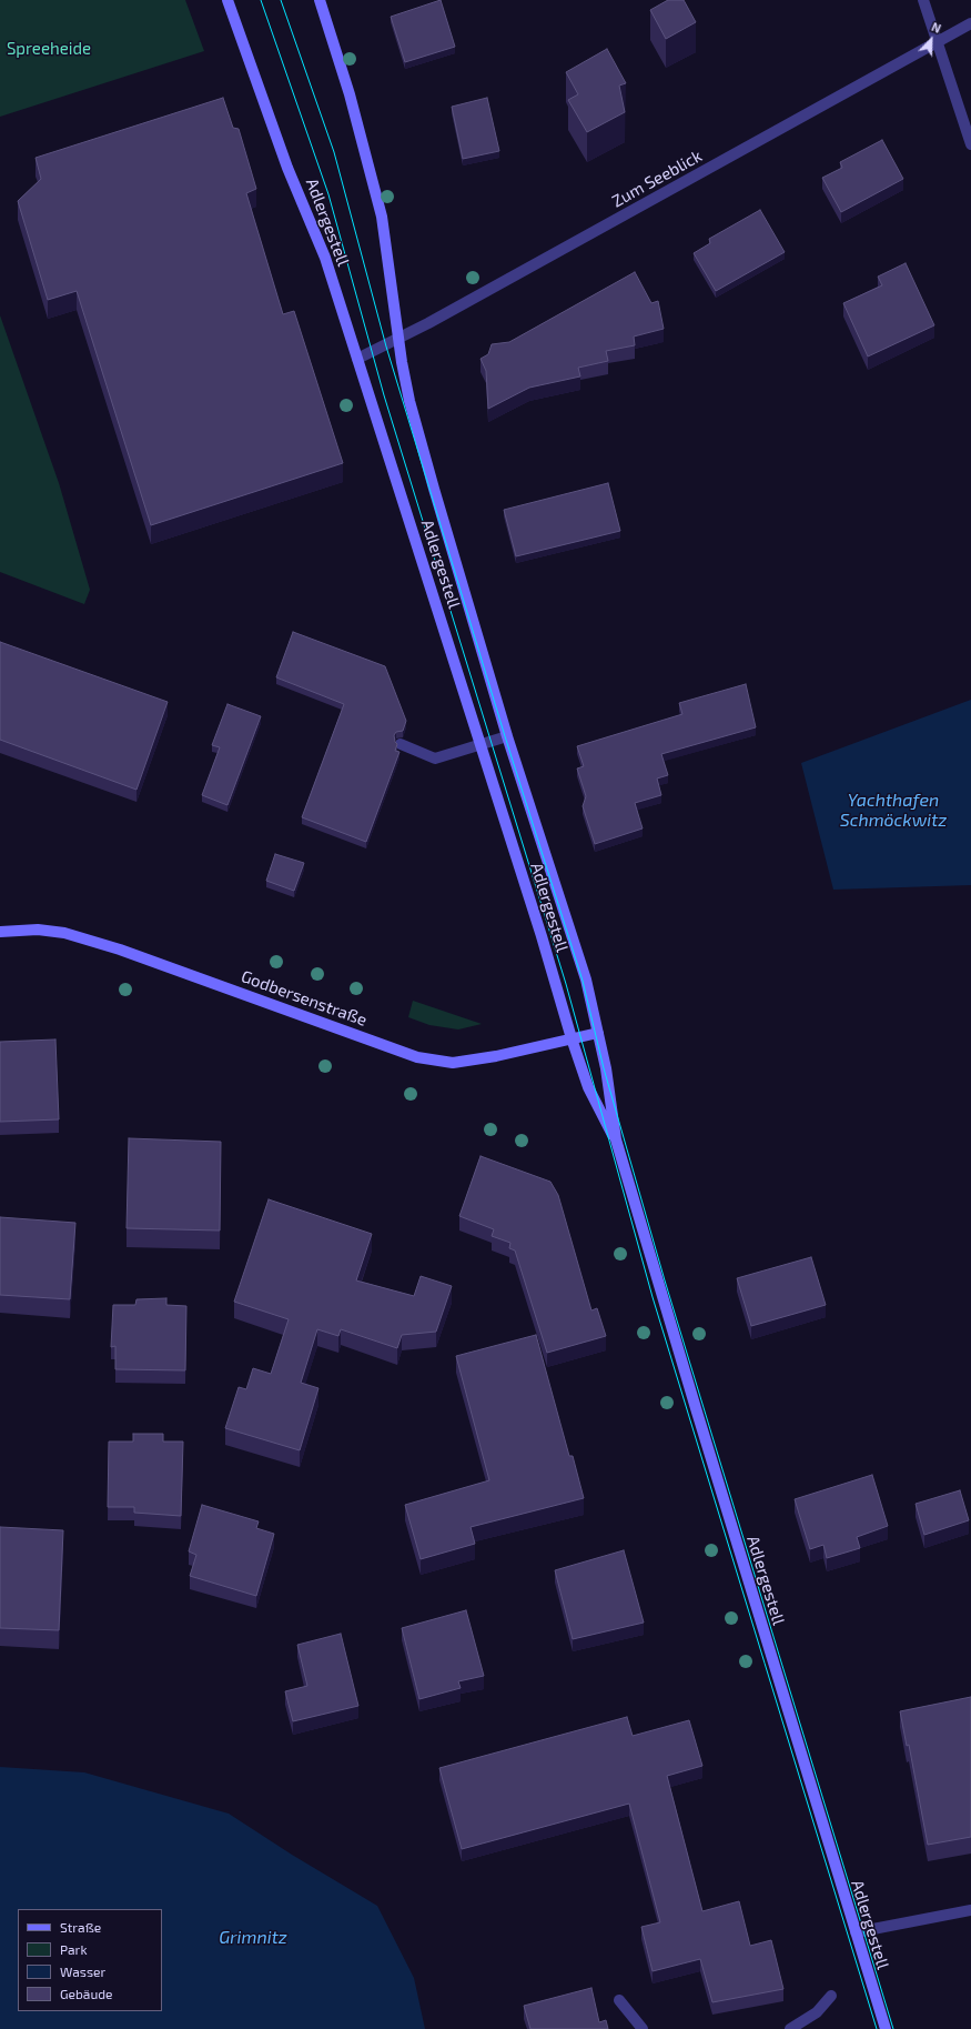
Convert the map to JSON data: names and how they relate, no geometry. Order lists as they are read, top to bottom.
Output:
{
  "streets": {
    "main road": ["Adlergestell", "Godbersenstraße"],
    "street": ["Zum Seeblick"]
  },
  "crossings": [
    ["Zum Seeblick", "Adlergestell"],
    ["Adlergestell", "Godbersenstraße"]
  ],
  "water": ["Yachthafen Schmöckwitz", "Grimnitz"],
  "parks": ["Spreeheide"],
  "legend": [
    "Straße",
    "Park",
    "Wasser",
    "Gebäude"
  ],
  "north": "top right"
}
